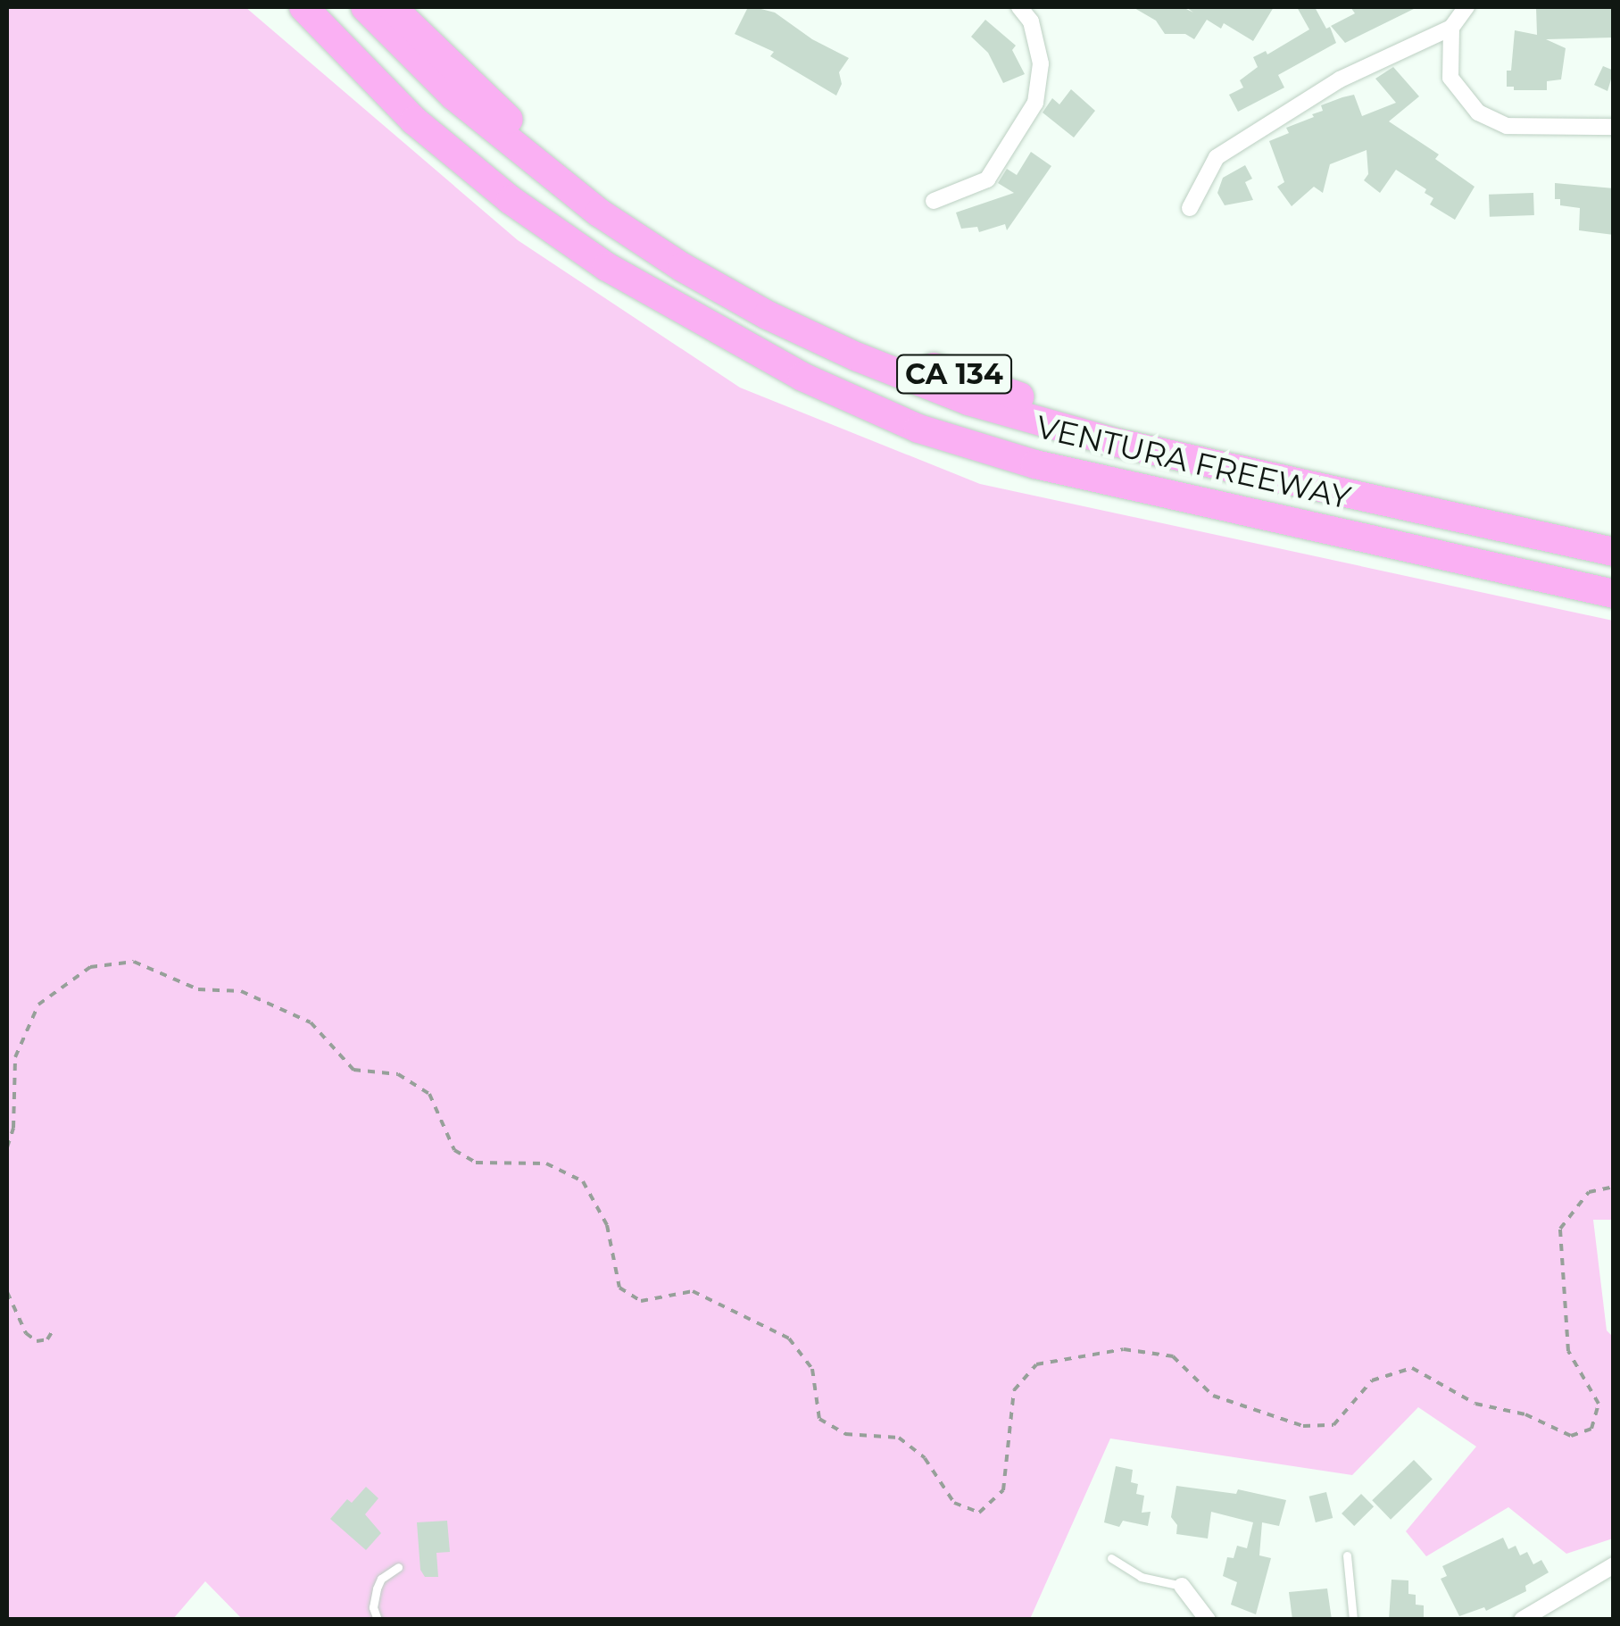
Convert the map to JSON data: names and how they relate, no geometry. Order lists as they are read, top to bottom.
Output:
{
  "streets": {
    "highway": ["CA 134", "VENTURA FREEWAY"]
  }
}
